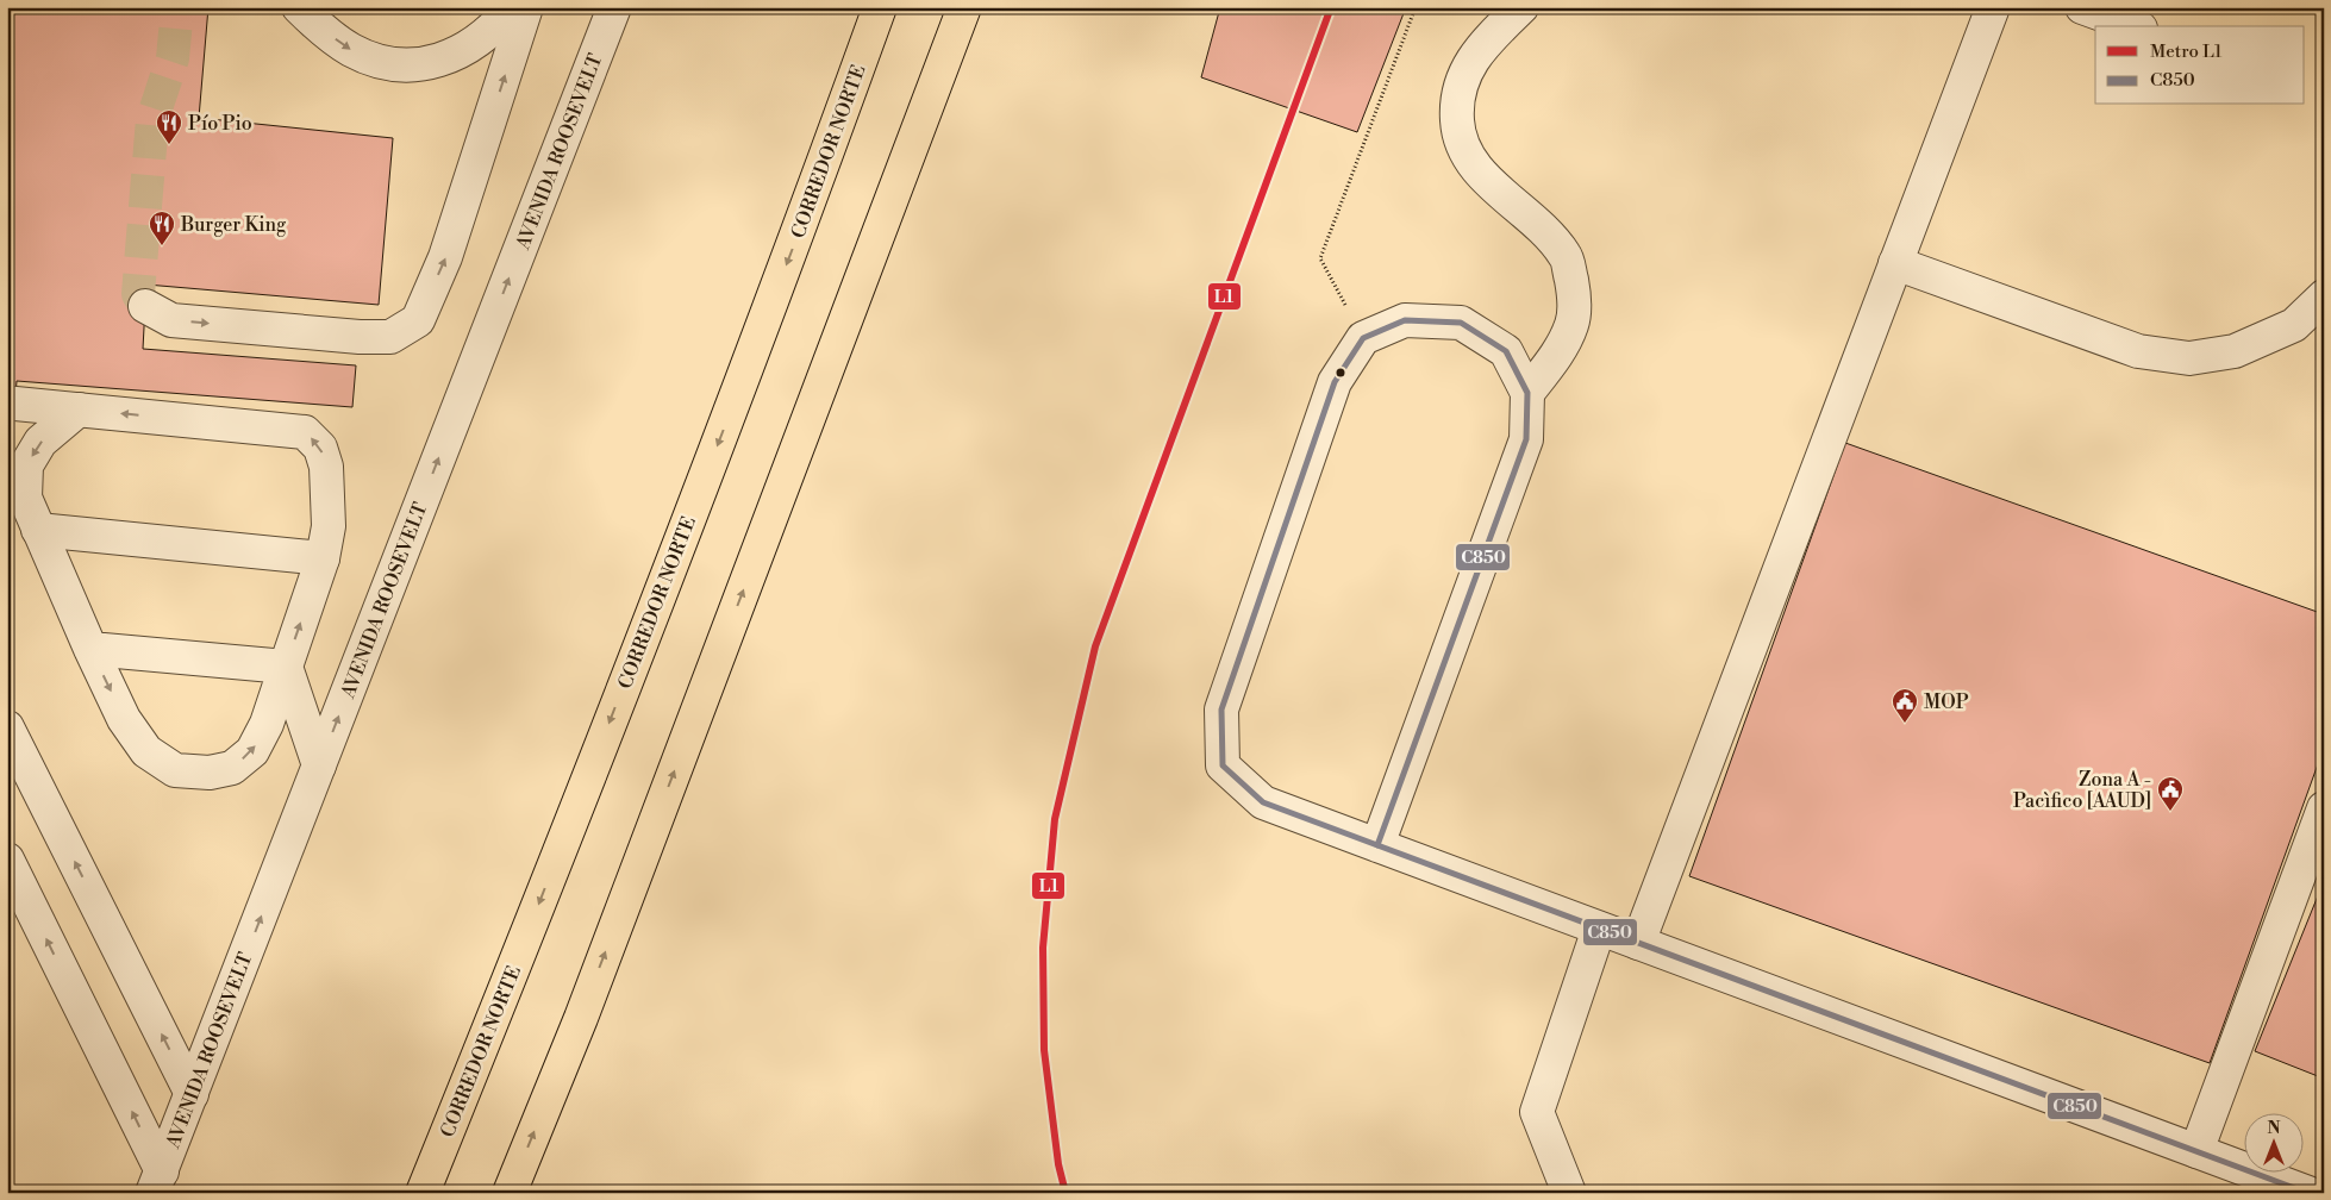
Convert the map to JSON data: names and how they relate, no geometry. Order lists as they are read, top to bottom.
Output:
{
  "streets": {
    "highway": ["CORREDOR NORTE"],
    "street": ["AVENIDA ROOSEVELT"]
  },
  "one_way": ["AVENIDA ROOSEVELT"],
  "places": {
    "restaurant": ["Pío Pio", "Burger King"],
    "public building": ["MOP", "Zona A - Pacìfico [AAUD]"]
  },
  "lines": ["metro line L1", "transit line C850"],
  "legend": ["Metro L1", "C850"],
  "north": "top"
}
